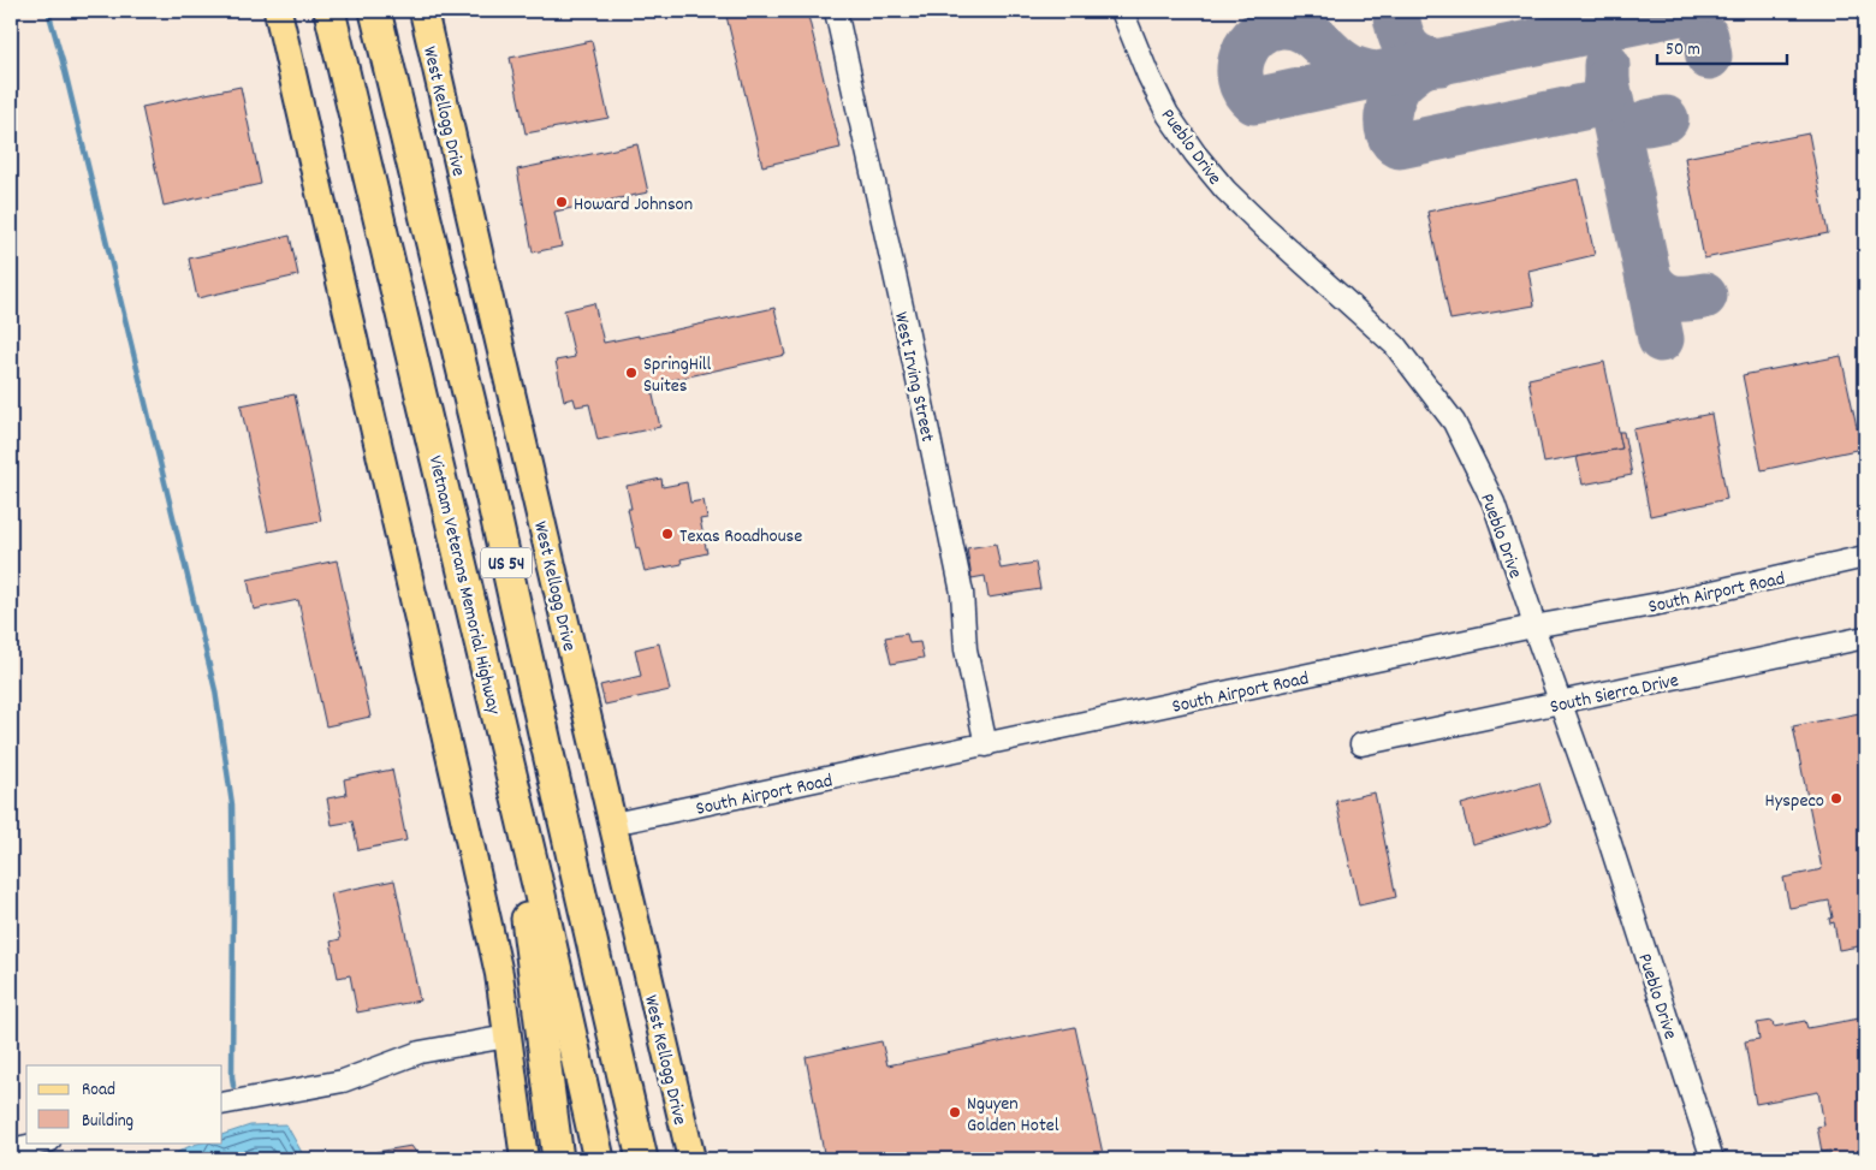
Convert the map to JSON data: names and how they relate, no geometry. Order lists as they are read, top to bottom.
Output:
{
  "streets": {
    "highway": ["US 54", "Vietnam Veterans Memorial Highway"],
    "main road": ["West Kellogg Drive"],
    "street": [
      "Pueblo Drive",
      "West Irving Street",
      "South Airport Road",
      "South Sierra Drive"
    ]
  },
  "crossings": [
    ["West Kellogg Drive", "South Airport Road"],
    ["Pueblo Drive", "South Airport Road"],
    ["Pueblo Drive", "South Sierra Drive"],
    ["West Irving Street", "South Airport Road"]
  ],
  "places": [
    "Howard Johnson",
    "SpringHill Suites",
    "Texas Roadhouse",
    "Hyspeco",
    "Nguyen Golden Hotel"
  ],
  "legend": ["Road", "Building"],
  "scale_bar": "50 m"
}
